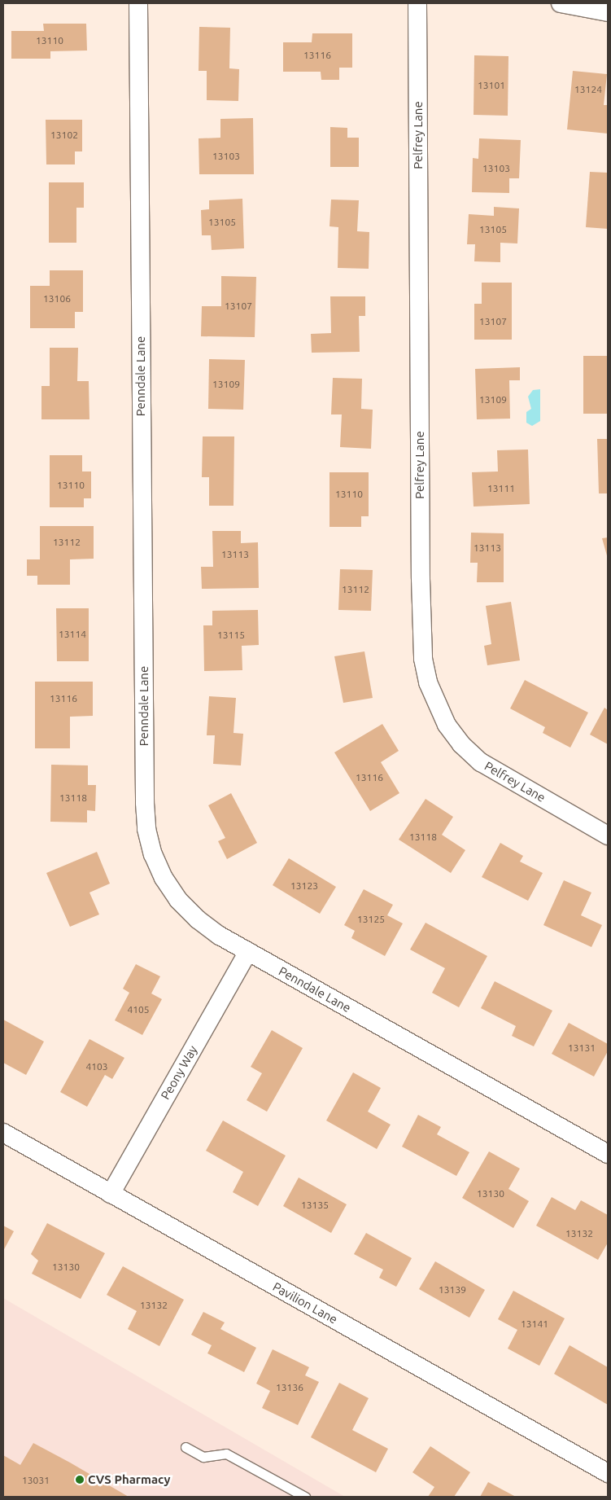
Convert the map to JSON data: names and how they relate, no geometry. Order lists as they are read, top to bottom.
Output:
{
  "streets": {
    "street": [
      "Pelfrey Lane",
      "Penndale Lane",
      "Peony Way",
      "Pavilion Lane"
    ]
  },
  "crossings": [
    ["Penndale Lane", "Peony Way"],
    ["Peony Way", "Pavilion Lane"]
  ],
  "places": ["CVS Pharmacy"],
  "house_numbers": [
    "13110",
    "13116",
    "13101",
    "13124",
    "13102",
    "13103",
    "13103",
    "13105",
    "13105",
    "13106",
    "13107",
    "13107",
    "13109",
    "13109",
    "13110",
    "13111",
    "13110",
    "13112",
    "13113",
    "13113",
    "13112",
    "13114",
    "13115",
    "13116",
    "13116",
    "13118",
    "13118",
    "13123",
    "13125",
    "4105",
    "13131",
    "4103",
    "13130",
    "13135",
    "13132",
    "13130",
    "13139",
    "13132",
    "13141",
    "13136",
    "13031"
  ]
}
